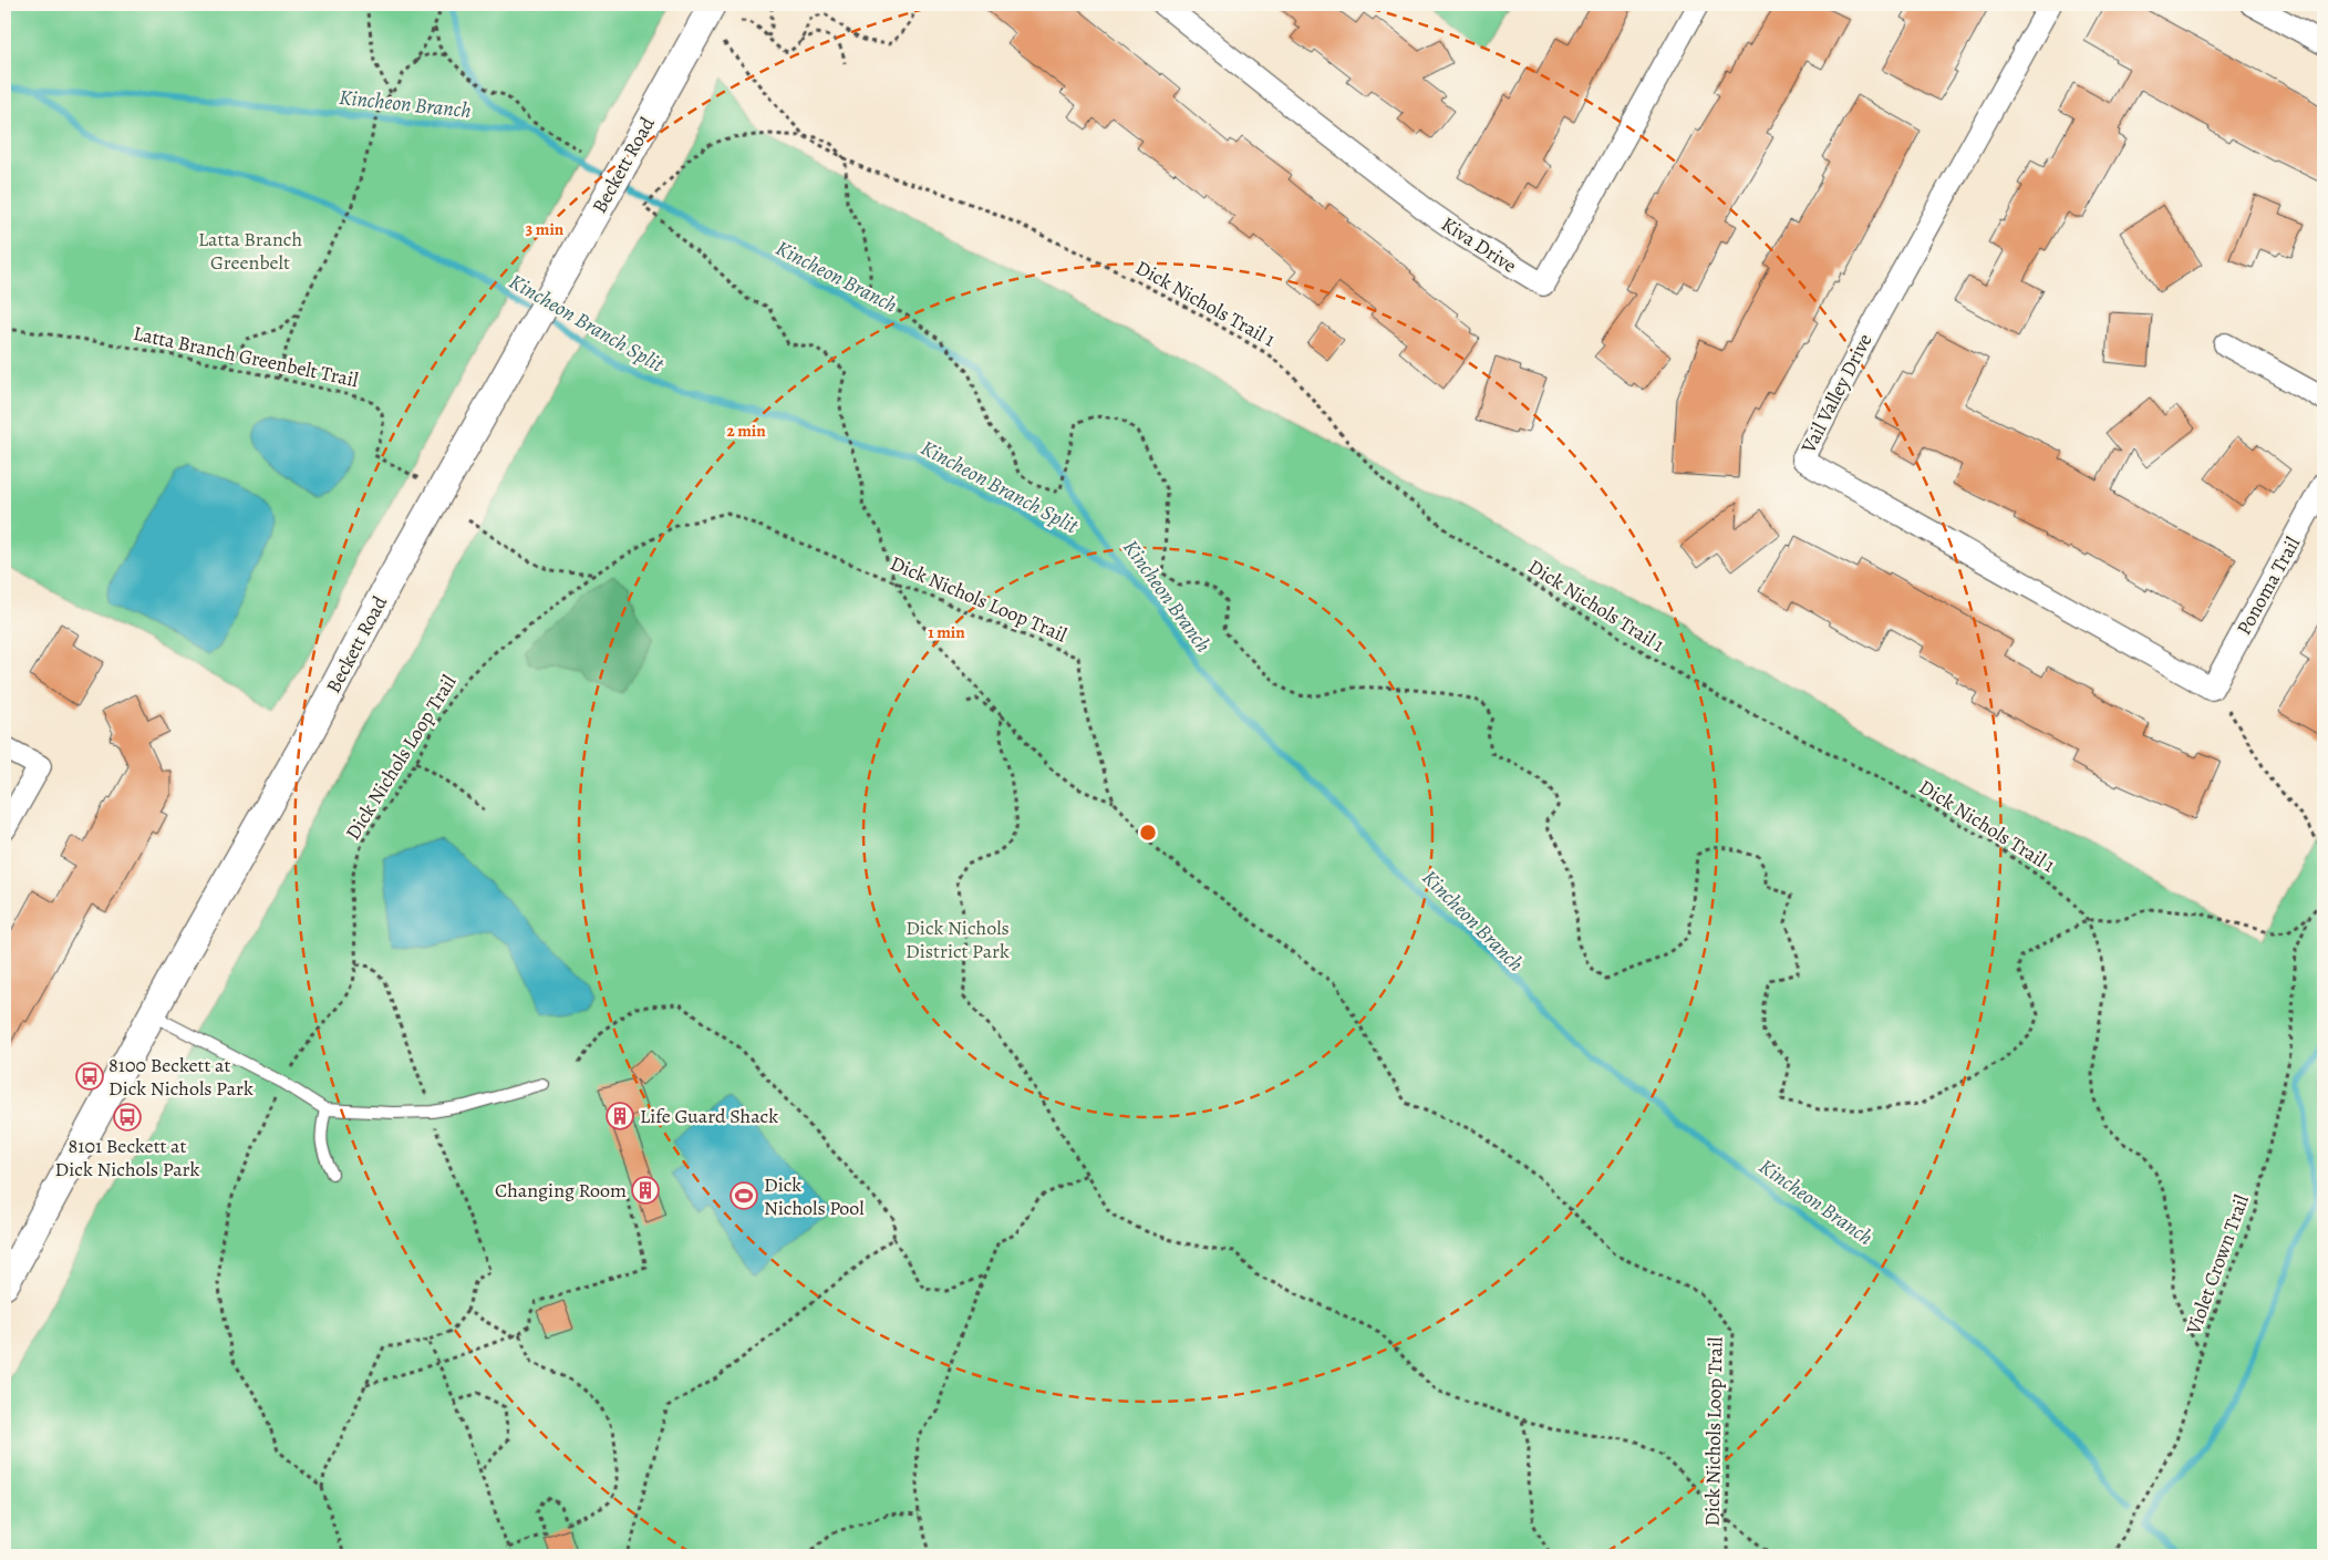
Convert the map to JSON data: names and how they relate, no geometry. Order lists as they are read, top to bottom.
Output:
{
  "streets": {
    "street": [
      "Beckett Road",
      "Kiva Drive",
      "Vail Valley Drive",
      "Ponoma Trail"
    ],
    "path": [
      "Dick Nichols Trail 1",
      "Latta Branch Greenbelt Trail",
      "Dick Nichols Loop Trail",
      "Violet Crown Trail"
    ]
  },
  "crossings": [
    ["Dick Nichols Trail 1", "Violet Crown Trail"],
    ["Vail Valley Drive", "Ponoma Trail"]
  ],
  "water": ["Kincheon Branch", "Kincheon Branch Split"],
  "parks": ["Latta Branch Greenbelt", "Dick Nichols District Park"],
  "places": {
    "bus stop": ["8100 Beckett at Dick Nichols Park", "8101 Beckett at Dick Nichols Park"],
    "building": ["Life Guard Shack", "Changing Room"],
    "sports": ["Dick Nichols Pool"]
  },
  "rings": ["3 min", "2 min", "1 min"]
}
